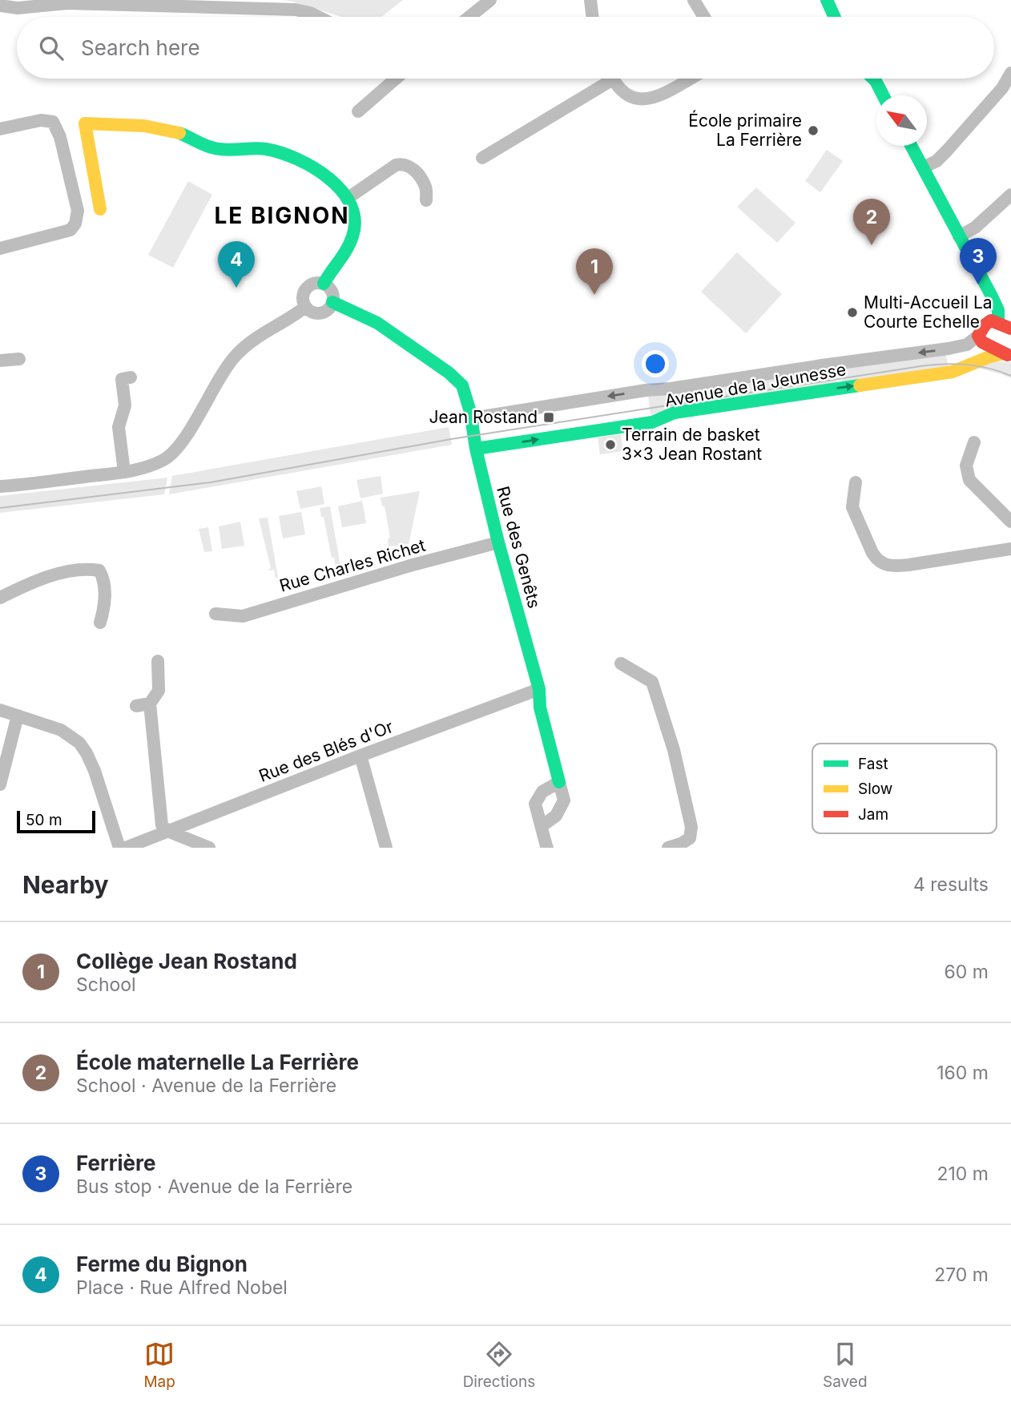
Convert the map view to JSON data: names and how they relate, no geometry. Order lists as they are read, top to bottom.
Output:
{
  "streets": {
    "street": [
      "Avenue de la Jeunesse",
      "Rue des Genêts",
      "Rue Charles Richet",
      "Rue des Blés d'Or"
    ]
  },
  "crossings": [
    ["Avenue de la Jeunesse", "Rue des Genêts"],
    ["Rue des Genêts", "Rue Charles Richet"],
    ["Rue des Genêts", "Rue des Blés d'Or"]
  ],
  "districts": ["LE BIGNON"],
  "places": {
    "other": ["École primaire La Ferrière", "Multi-Accueil La Courte Echelle", "Terrain de basket 3x3 Jean Rostant"],
    "transit": ["Jean Rostand"]
  },
  "legend": ["Fast", "Slow", "Jam"],
  "scale_bar": "50 m",
  "north": "top left",
  "page": {
    "search": "Search here",
    "pins": [
      "2",
      "3",
      "4",
      "1"
    ],
    "scale": "50 m",
    "heading": ["Nearby", "4 results"],
    "list": [
      {
        "mark": "1",
        "name": "Collège Jean Rostand",
        "note": "School",
        "value": "60 m"
      },
      {
        "mark": "2",
        "name": "École maternelle La Ferrière",
        "note": "School · Avenue de la Ferrière",
        "value": "160 m"
      },
      {
        "mark": "3",
        "name": "Ferrière",
        "note": "Bus stop · Avenue de la Ferrière",
        "value": "210 m"
      },
      {
        "mark": "4",
        "name": "Ferme du Bignon",
        "note": "Place · Rue Alfred Nobel",
        "value": "270 m"
      }
    ],
    "nav": ["Map", "Directions", "Saved"]
  }
}
